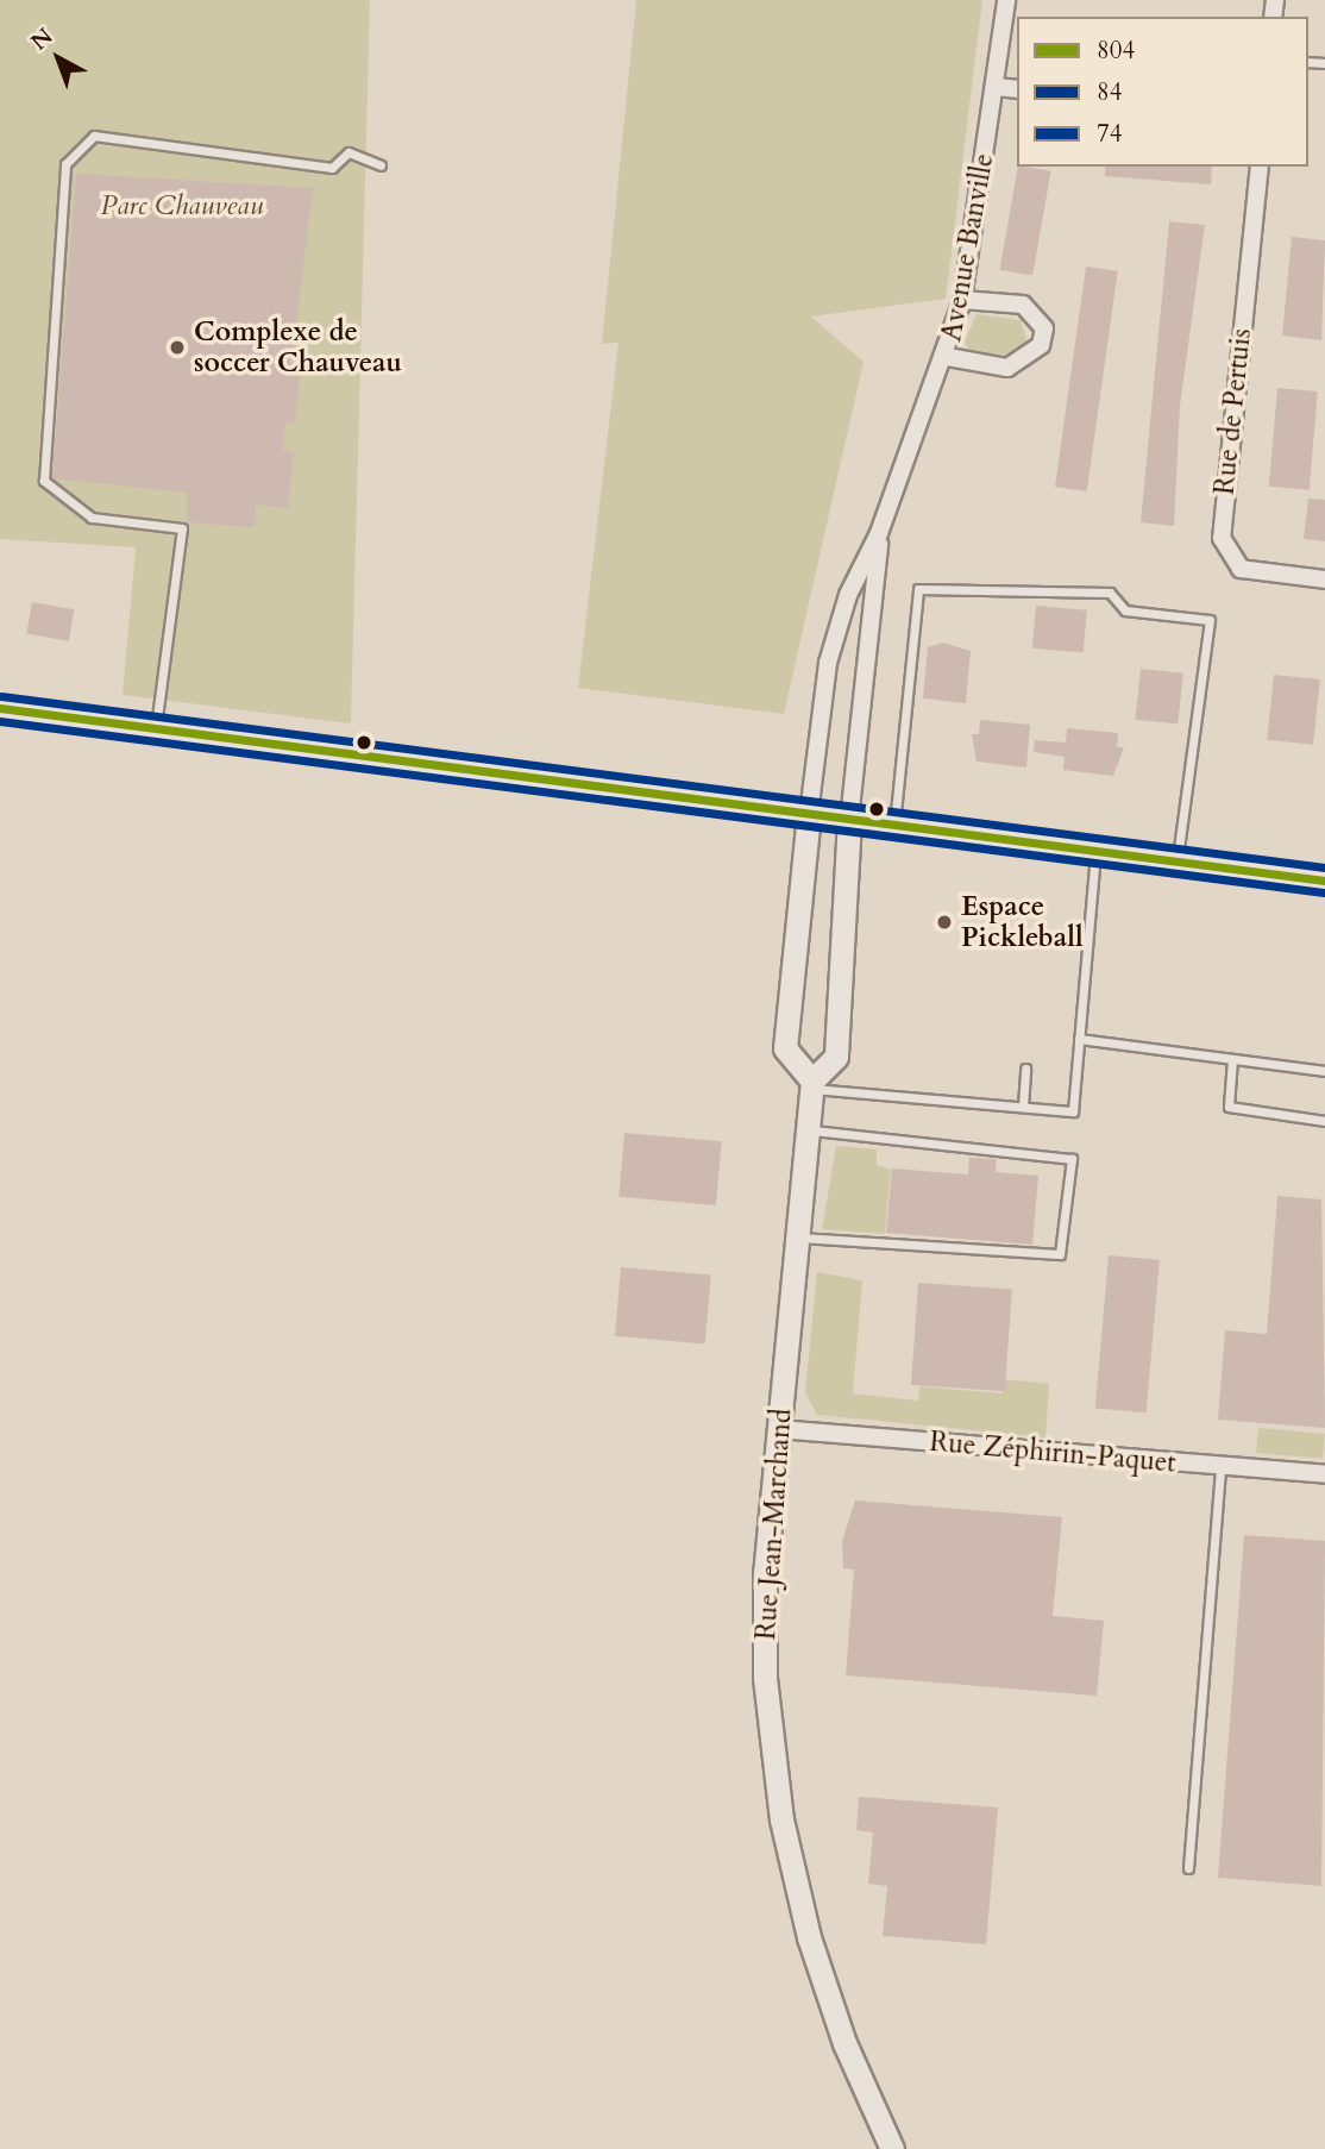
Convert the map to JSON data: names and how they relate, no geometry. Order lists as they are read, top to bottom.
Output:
{
  "streets": {
    "street": [
      "Avenue Banville",
      "Rue de Pertuis",
      "Rue Zéphirin-Paquet",
      "Rue Jean-Marchand"
    ]
  },
  "crossings": [
    ["Rue Zéphirin-Paquet", "Rue Jean-Marchand"]
  ],
  "parks": ["Parc Chauveau"],
  "places": ["Complexe de soccer Chauveau", "Espace Pickleball"],
  "lines": ["transit line 74", "transit line 804", "transit line 84"],
  "legend": ["804", "84", "74"],
  "north": "top left"
}
